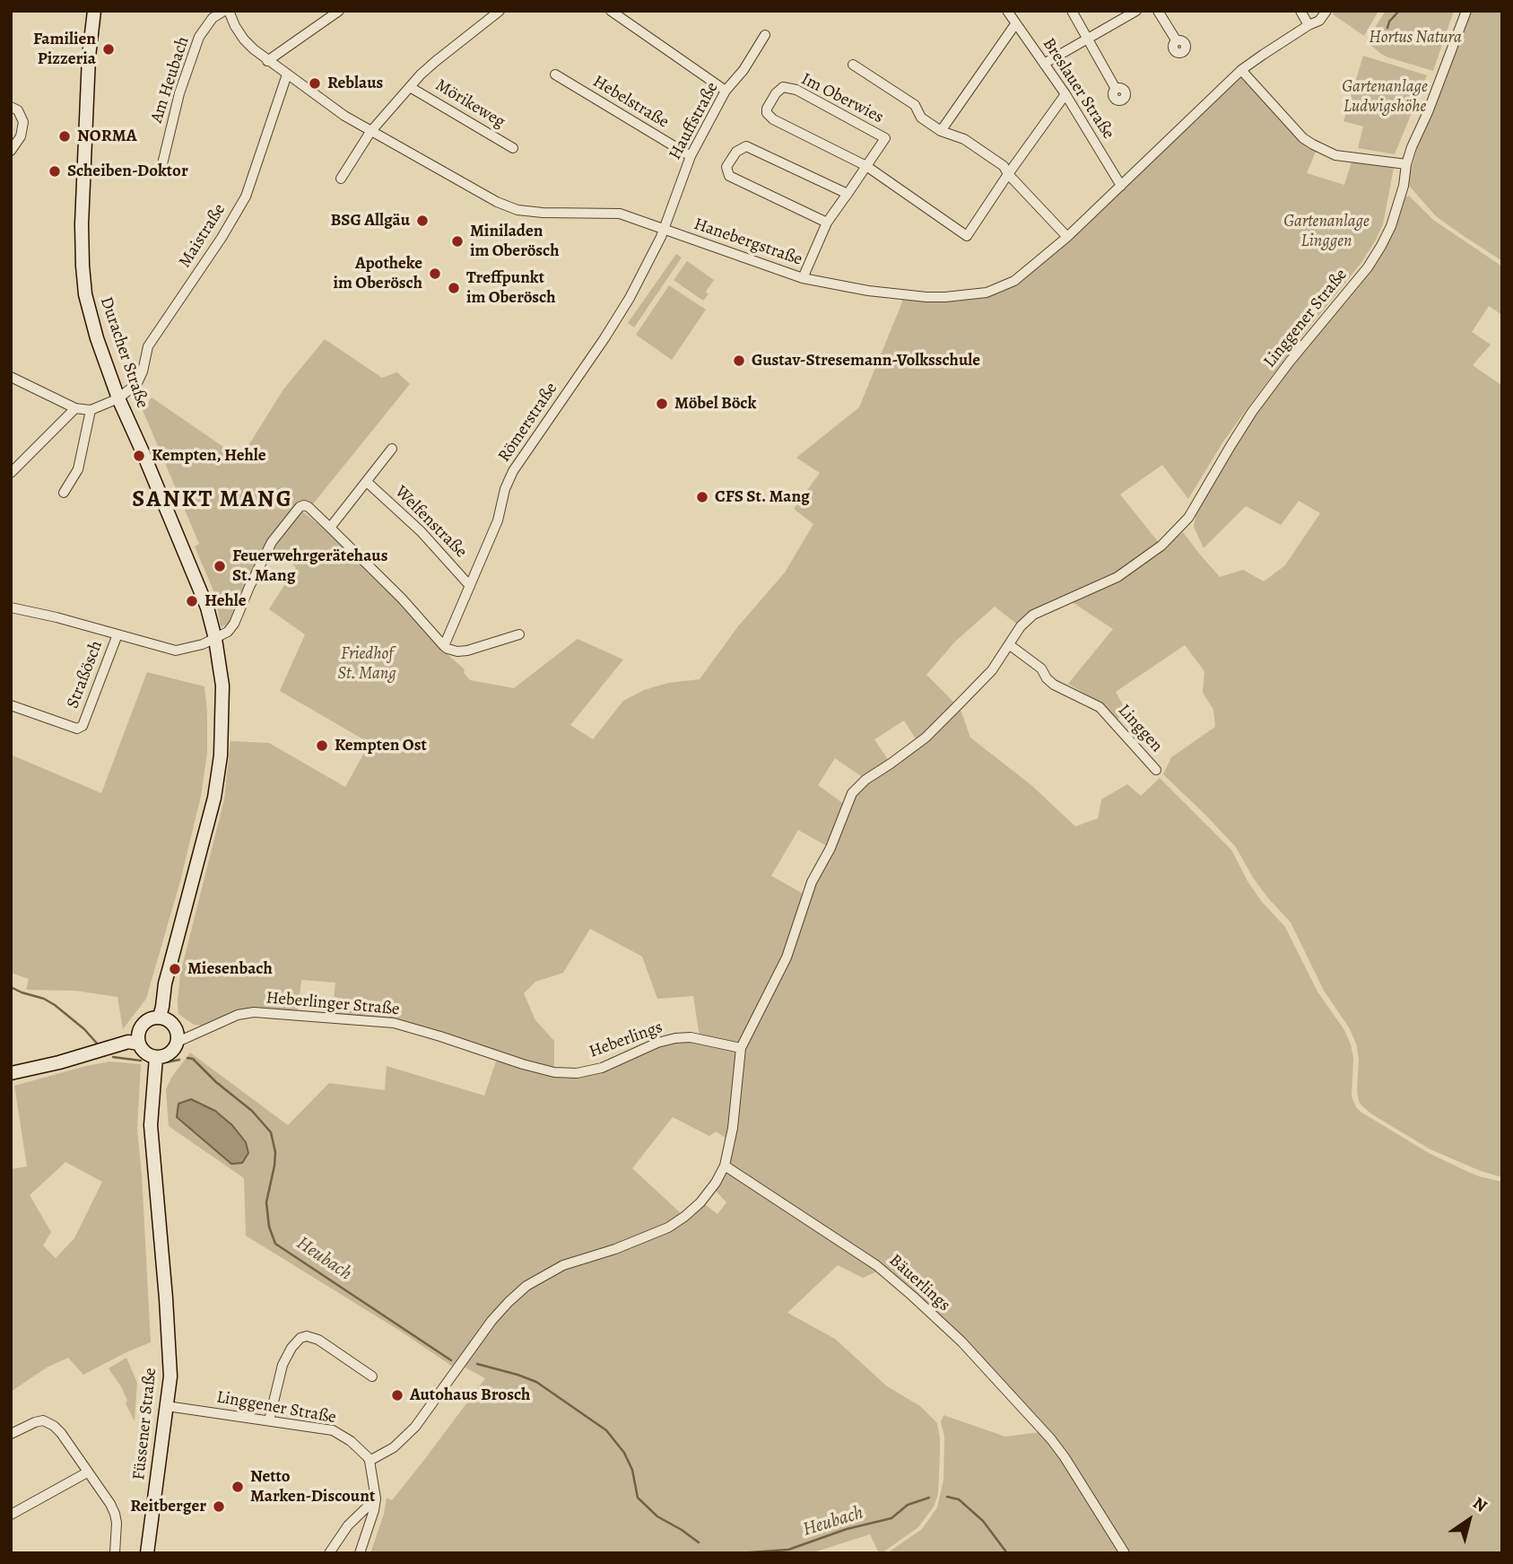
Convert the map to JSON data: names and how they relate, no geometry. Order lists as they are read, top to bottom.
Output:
{
  "streets": {
    "main road": ["Duracher Straße", "Füssener Straße"],
    "street": [
      "Am Heubach",
      "Breslauer Straße",
      "Im Oberwies",
      "Hebelstraße",
      "Mörikeweg",
      "Hauffstraße",
      "Maistraße",
      "Hanebergstraße",
      "Linggener Straße",
      "Römerstraße",
      "Welfenstraße",
      "Straßösch",
      "Linggen",
      "Heberlinger Straße",
      "Heberlings",
      "Bäuerlings"
    ]
  },
  "crossings": [
    ["Breslauer Straße", "Hanebergstraße"],
    ["Im Oberwies", "Hanebergstraße"],
    ["Hebelstraße", "Hauffstraße"],
    ["Hauffstraße", "Hanebergstraße"],
    ["Hauffstraße", "Römerstraße"],
    ["Maistraße", "Hanebergstraße"],
    ["Maistraße", "Duracher Straße"],
    ["Hanebergstraße", "Römerstraße"],
    ["Linggener Straße", "Linggen"],
    ["Linggener Straße", "Heberlings"],
    ["Linggener Straße", "Füssener Straße"],
    ["Duracher Straße", "Heberlinger Straße"],
    ["Duracher Straße", "Füssener Straße"],
    ["Römerstraße", "Welfenstraße"],
    ["Heberlinger Straße", "Heberlings"],
    ["Heberlinger Straße", "Füssener Straße"]
  ],
  "districts": ["SANKT MANG"],
  "water": ["Heubach"],
  "parks": [
    "Hortus Natura",
    "Gartenanlage Ludwigshöhe",
    "Gartenanlage Linggen",
    "Friedhof St. Mang"
  ],
  "places": [
    "Familien Pizzeria",
    "Reblaus",
    "NORMA",
    "Scheiben-Doktor",
    "BSG Allgäu",
    "Miniladen im Oberösch",
    "Apotheke im Oberösch",
    "Treffpunkt im Oberösch",
    "Gustav-Stresemann-Volksschule",
    "Möbel Böck",
    "Kempten, Hehle",
    "CFS St. Mang",
    "Feuerwehrgerätehaus St. Mang",
    "Hehle",
    "Kempten Ost",
    "Miesenbach",
    "Autohaus Brosch",
    "Netto Marken-Discount",
    "Reitberger"
  ],
  "north": "top right"
}
